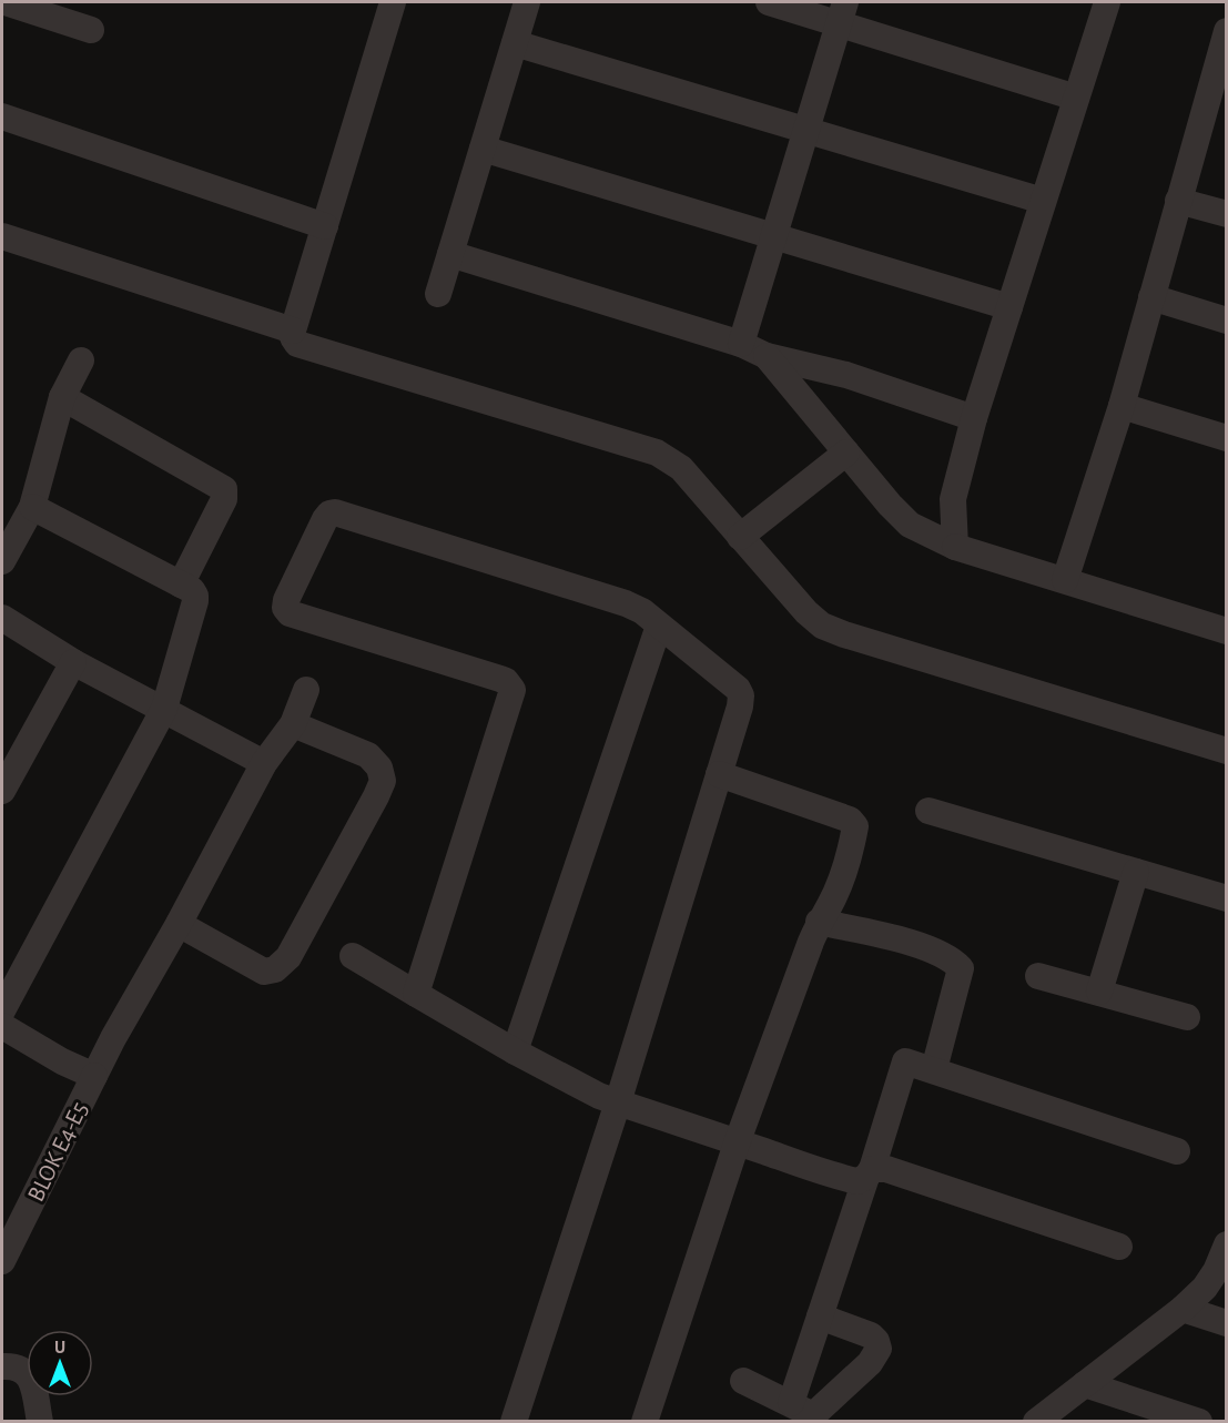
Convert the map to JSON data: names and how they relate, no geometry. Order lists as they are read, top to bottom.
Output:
{
  "streets": {
    "street": ["BLOK E4-E5"]
  },
  "north": "top"
}
